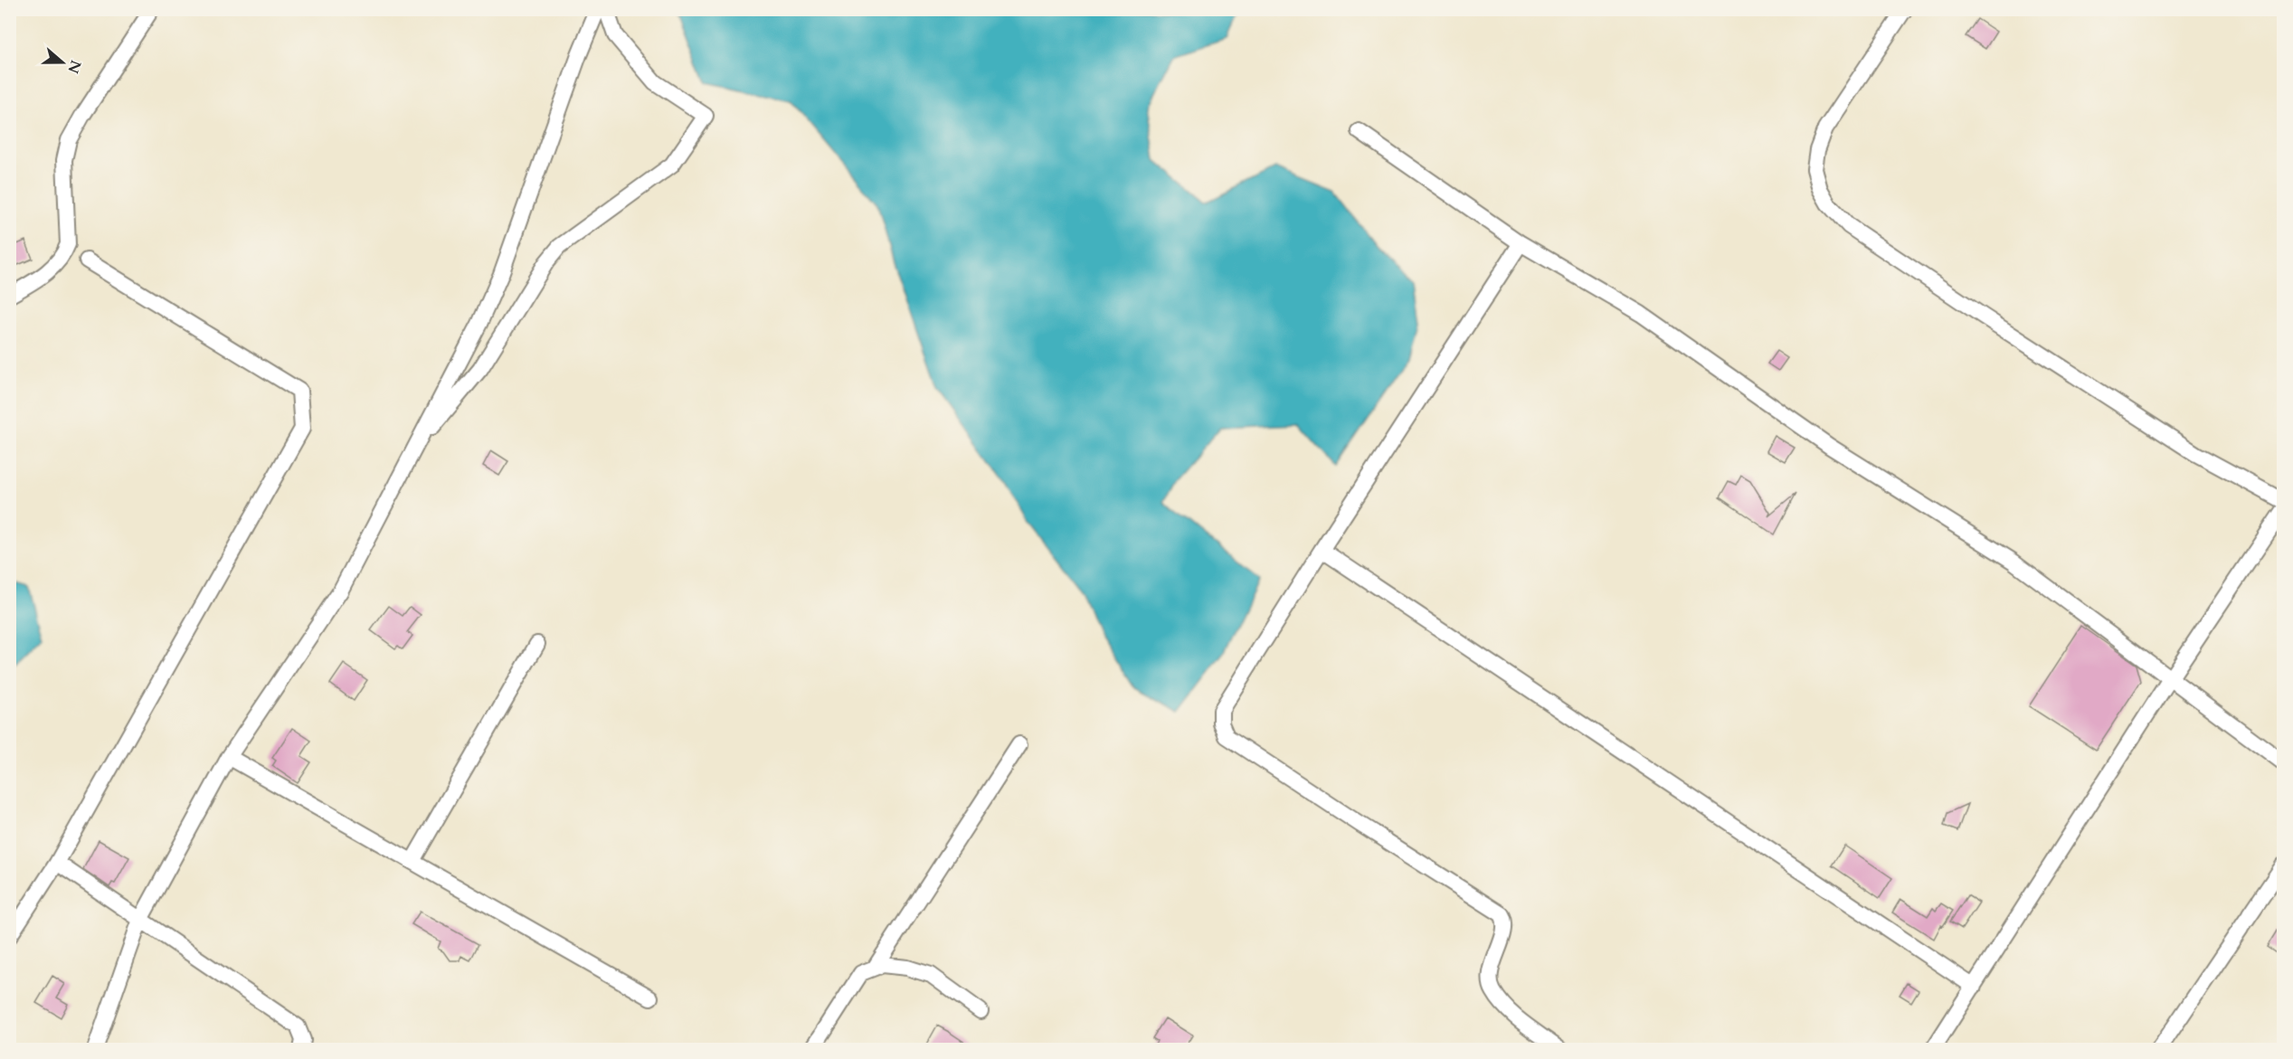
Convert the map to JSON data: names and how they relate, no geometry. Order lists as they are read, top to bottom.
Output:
{
  "north": "right"
}
